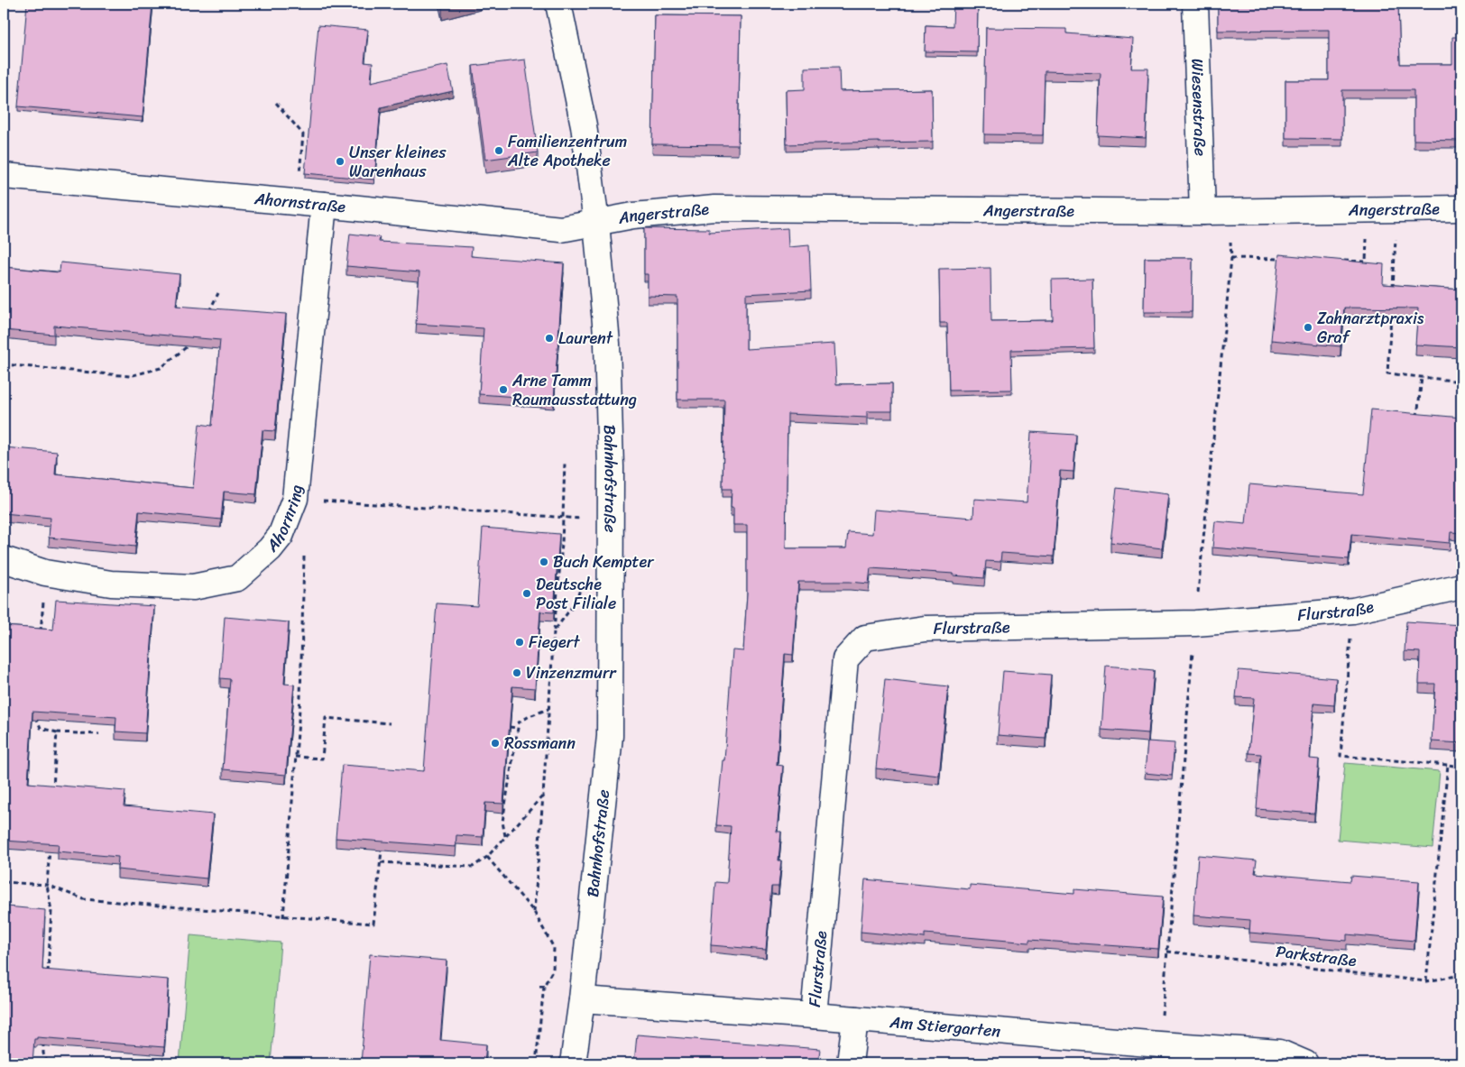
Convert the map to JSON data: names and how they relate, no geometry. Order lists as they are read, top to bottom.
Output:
{
  "streets": {
    "street": [
      "Wiesenstraße",
      "Ahornstraße",
      "Angerstraße",
      "Bahnhofstraße",
      "Ahornring",
      "Flurstraße",
      "Am Stiergarten"
    ],
    "path": ["Parkstraße"]
  },
  "crossings": [
    ["Wiesenstraße", "Angerstraße"],
    ["Ahornstraße", "Angerstraße"],
    ["Ahornstraße", "Bahnhofstraße"],
    ["Ahornstraße", "Ahornring"],
    ["Angerstraße", "Bahnhofstraße"],
    ["Bahnhofstraße", "Am Stiergarten"],
    ["Flurstraße", "Am Stiergarten"]
  ],
  "places": [
    "Familienzentrum Alte Apotheke",
    "Unser kleines Warenhaus",
    "Zahnarztpraxis Graf",
    "Laurent",
    "Arne Tamm Raumausstattung",
    "Buch Kempter",
    "Deutsche Post Filiale",
    "Fiegert",
    "Vinzenzmurr",
    "Rossmann"
  ]
}
